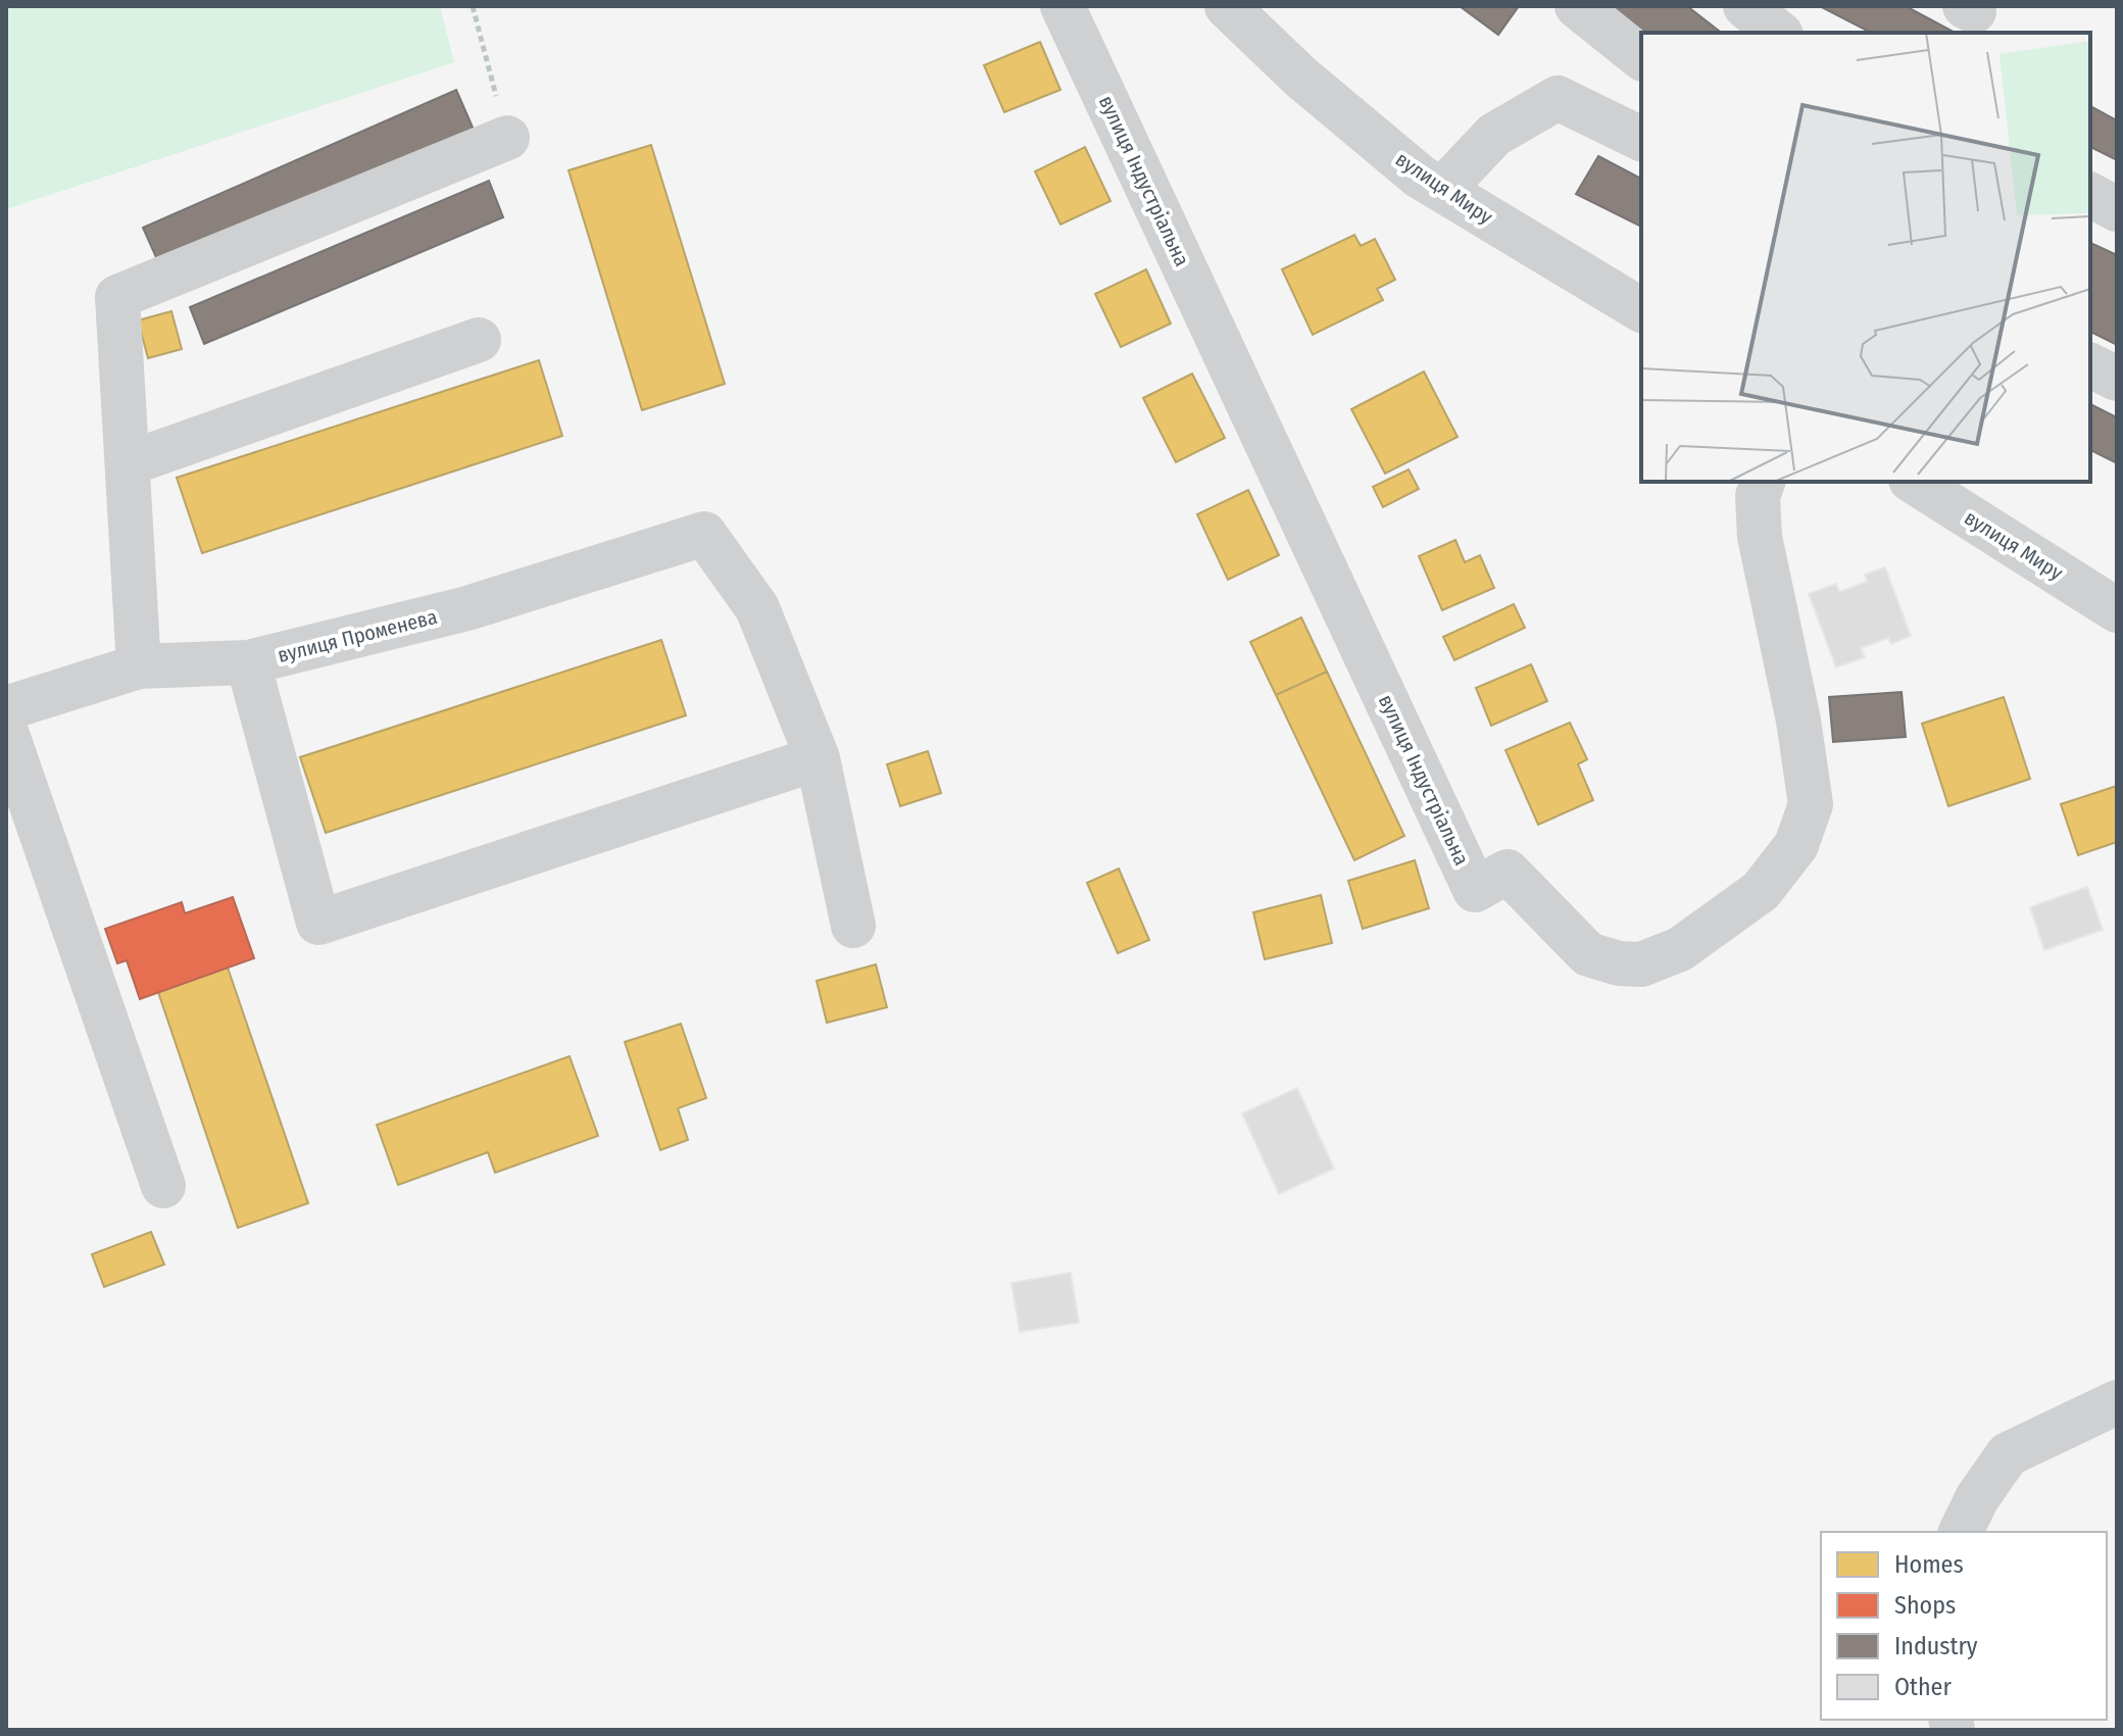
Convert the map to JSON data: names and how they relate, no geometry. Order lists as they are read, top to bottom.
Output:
{
  "streets": {
    "street": ["вулиця Індустріальна", "вулиця Миру", "вулиця Променева"]
  },
  "legend": [
    "Homes",
    "Shops",
    "Industry",
    "Other"
  ]
}
